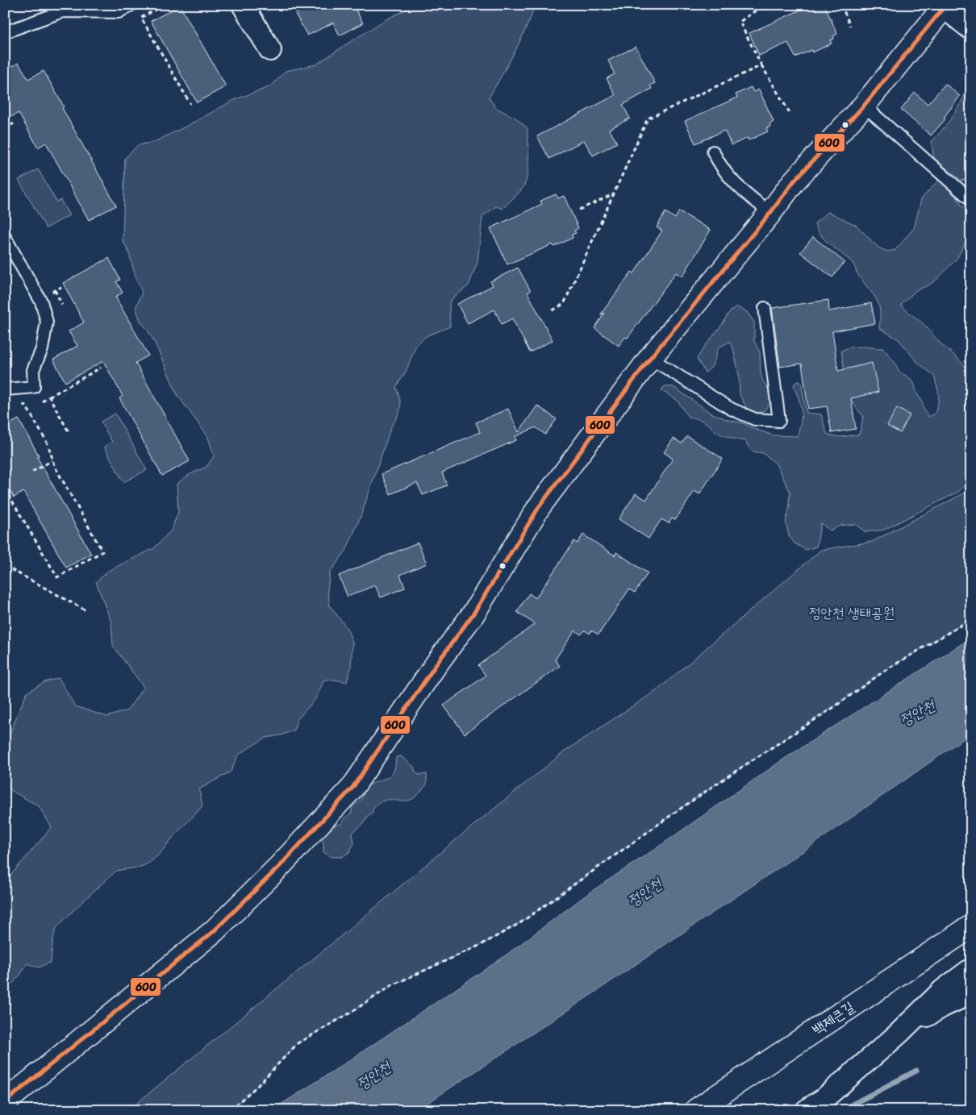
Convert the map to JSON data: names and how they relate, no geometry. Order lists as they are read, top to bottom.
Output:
{
  "streets": {
    "main road": ["백제큰길"]
  },
  "water": ["정안천"],
  "parks": ["정안천 생태공원"],
  "lines": ["transit line 600"]
}
